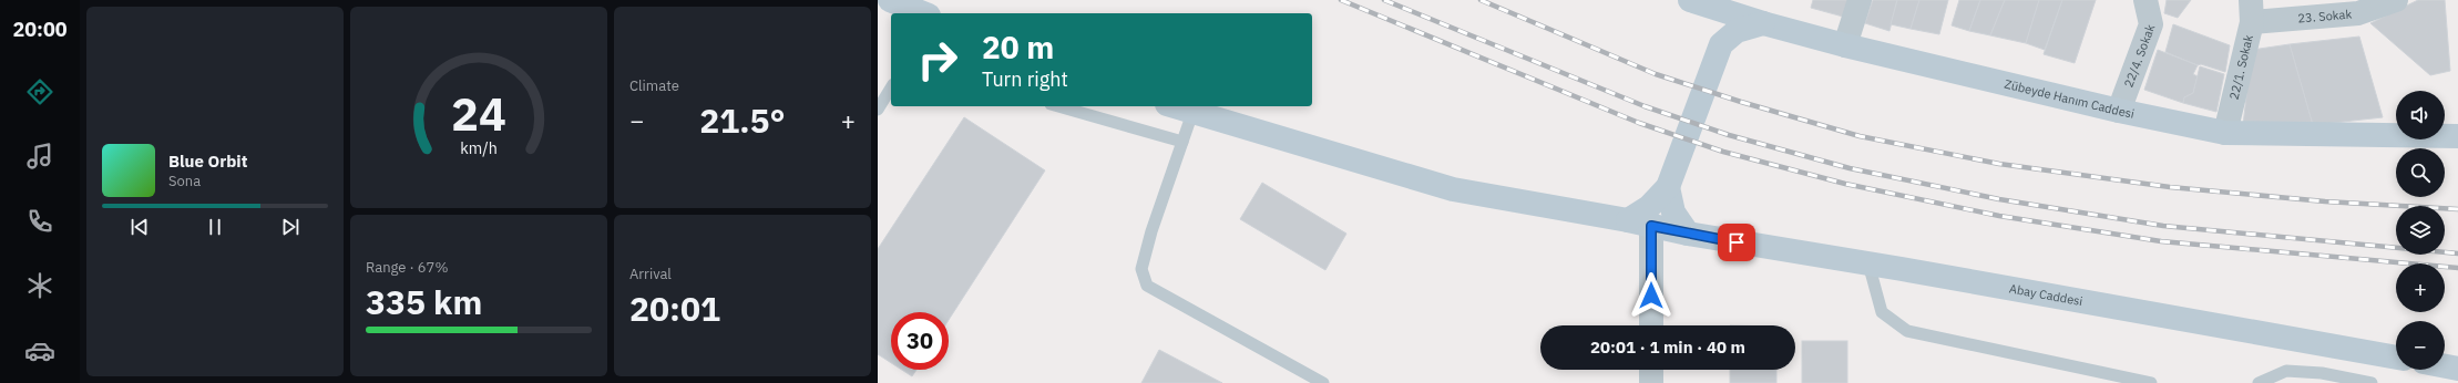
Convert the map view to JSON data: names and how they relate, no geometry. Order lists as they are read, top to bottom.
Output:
{
  "streets": {
    "main road": ["Zübeyde Hanım Caddesi", "Abay Caddesi"],
    "street": ["23. Sokak", "22/4. Sokak", "22/1. Sokak"]
  },
  "crossings": [
    ["23. Sokak", "22/1. Sokak"],
    ["22/4. Sokak", "Zübeyde Hanım Caddesi"],
    ["22/1. Sokak", "Zübeyde Hanım Caddesi"]
  ],
  "page": {
    "tabs": "20:00",
    "tile": [
      "Climate",
      ["Range · 67%", "335 km"],
      ["Arrival", "20:01"]
    ],
    "turn": ["20 m", "Turn right"],
    "map_buttons": ["+", "−"],
    "heat": ["−", "21.5°", "+"],
    "song": ["Blue Orbit", "Sona"],
    "limit": "30",
    "trip": "20:01 · 1 min · 40 m",
    "gauge": ["24", "km/h"]
  }
}
